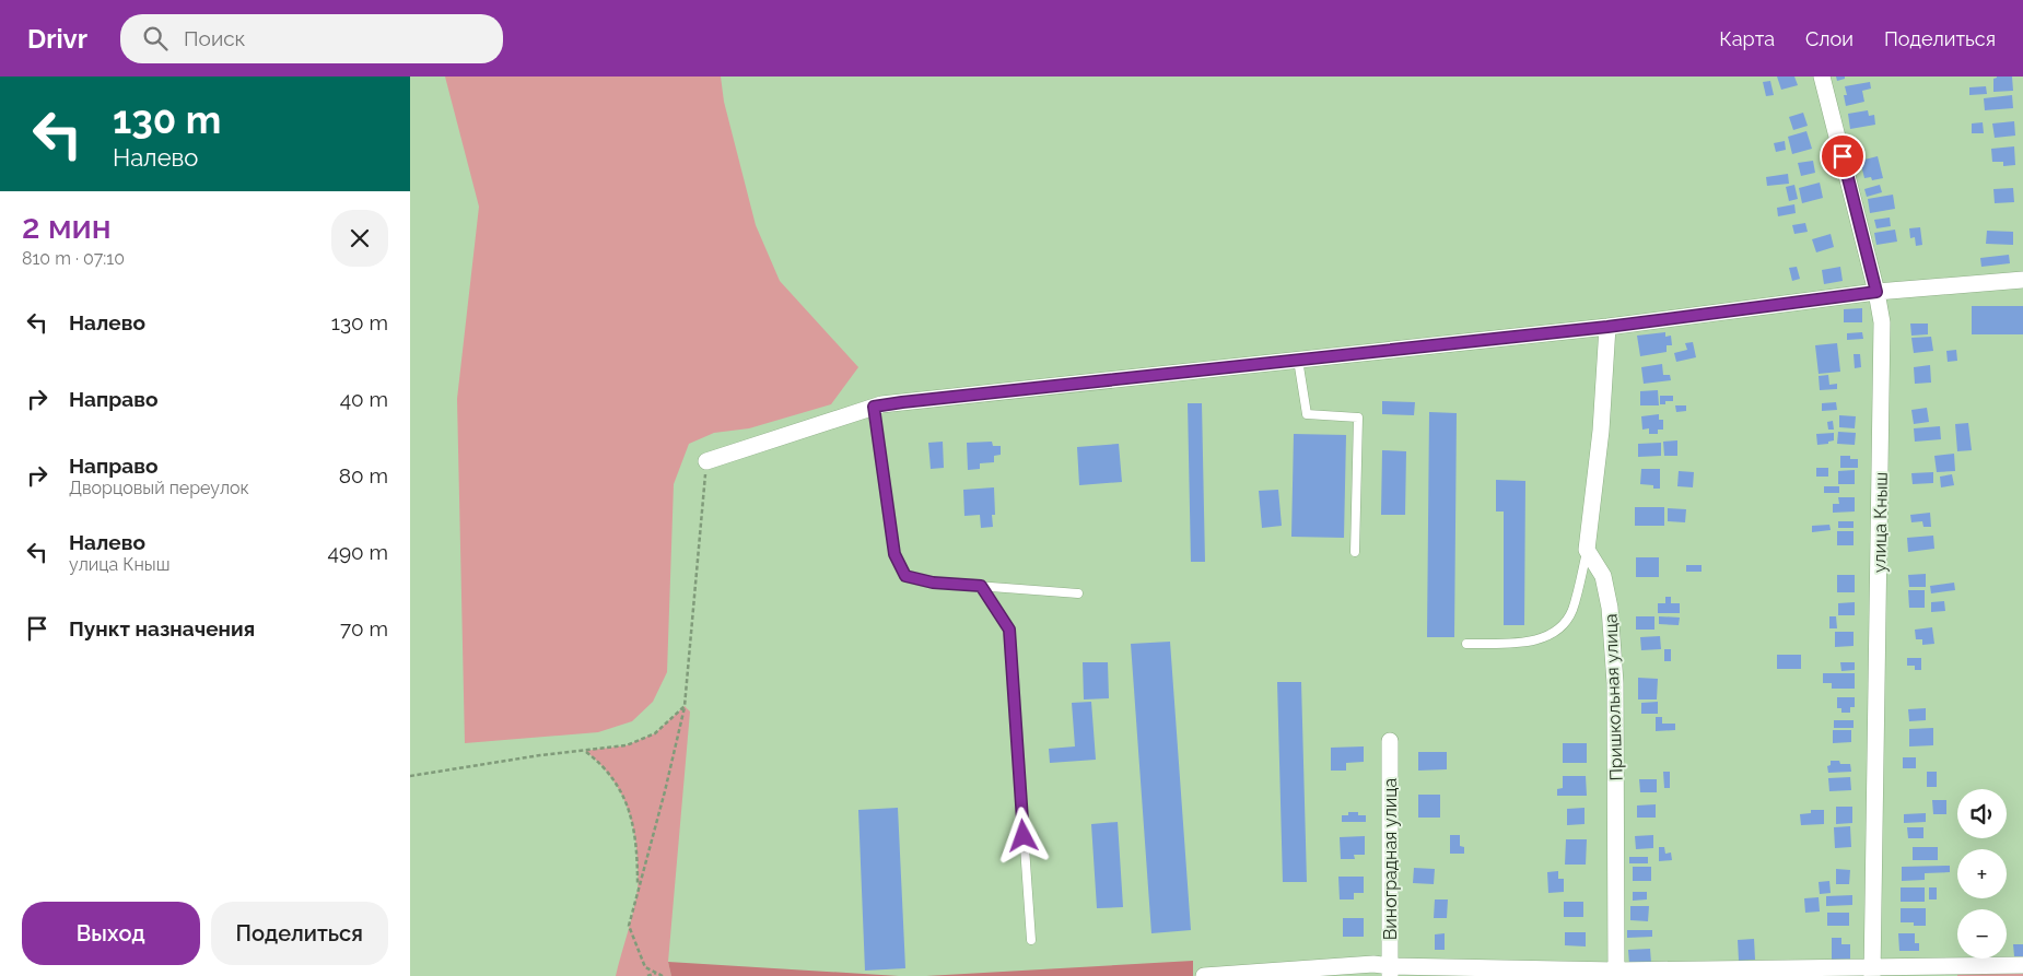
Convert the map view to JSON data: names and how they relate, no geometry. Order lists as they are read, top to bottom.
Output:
{
  "streets": {
    "street": ["улица Кныш", "Пришкольная улица", "Виноградная улица"]
  },
  "page": {
    "header": "Drivr",
    "search": "Поиск",
    "nav": ["Карта", "Слои", "Поделиться"],
    "turn": ["130 m", "Налево"],
    "heading": ["2 мин", "810 m · 07:10"],
    "list": [
      {
        "name": "Налево",
        "value": "130 m"
      },
      {
        "name": "Направо",
        "value": "40 m"
      },
      {
        "name": "Направо",
        "note": "Дворцовый переулок",
        "value": "80 m"
      },
      {
        "name": "Налево",
        "note": "улица Кныш",
        "value": "490 m"
      },
      {
        "name": "Пункт назначения",
        "value": "70 m"
      }
    ],
    "map_buttons": ["+", "−"],
    "buttons": ["Выход", "Поделиться"]
  }
}
